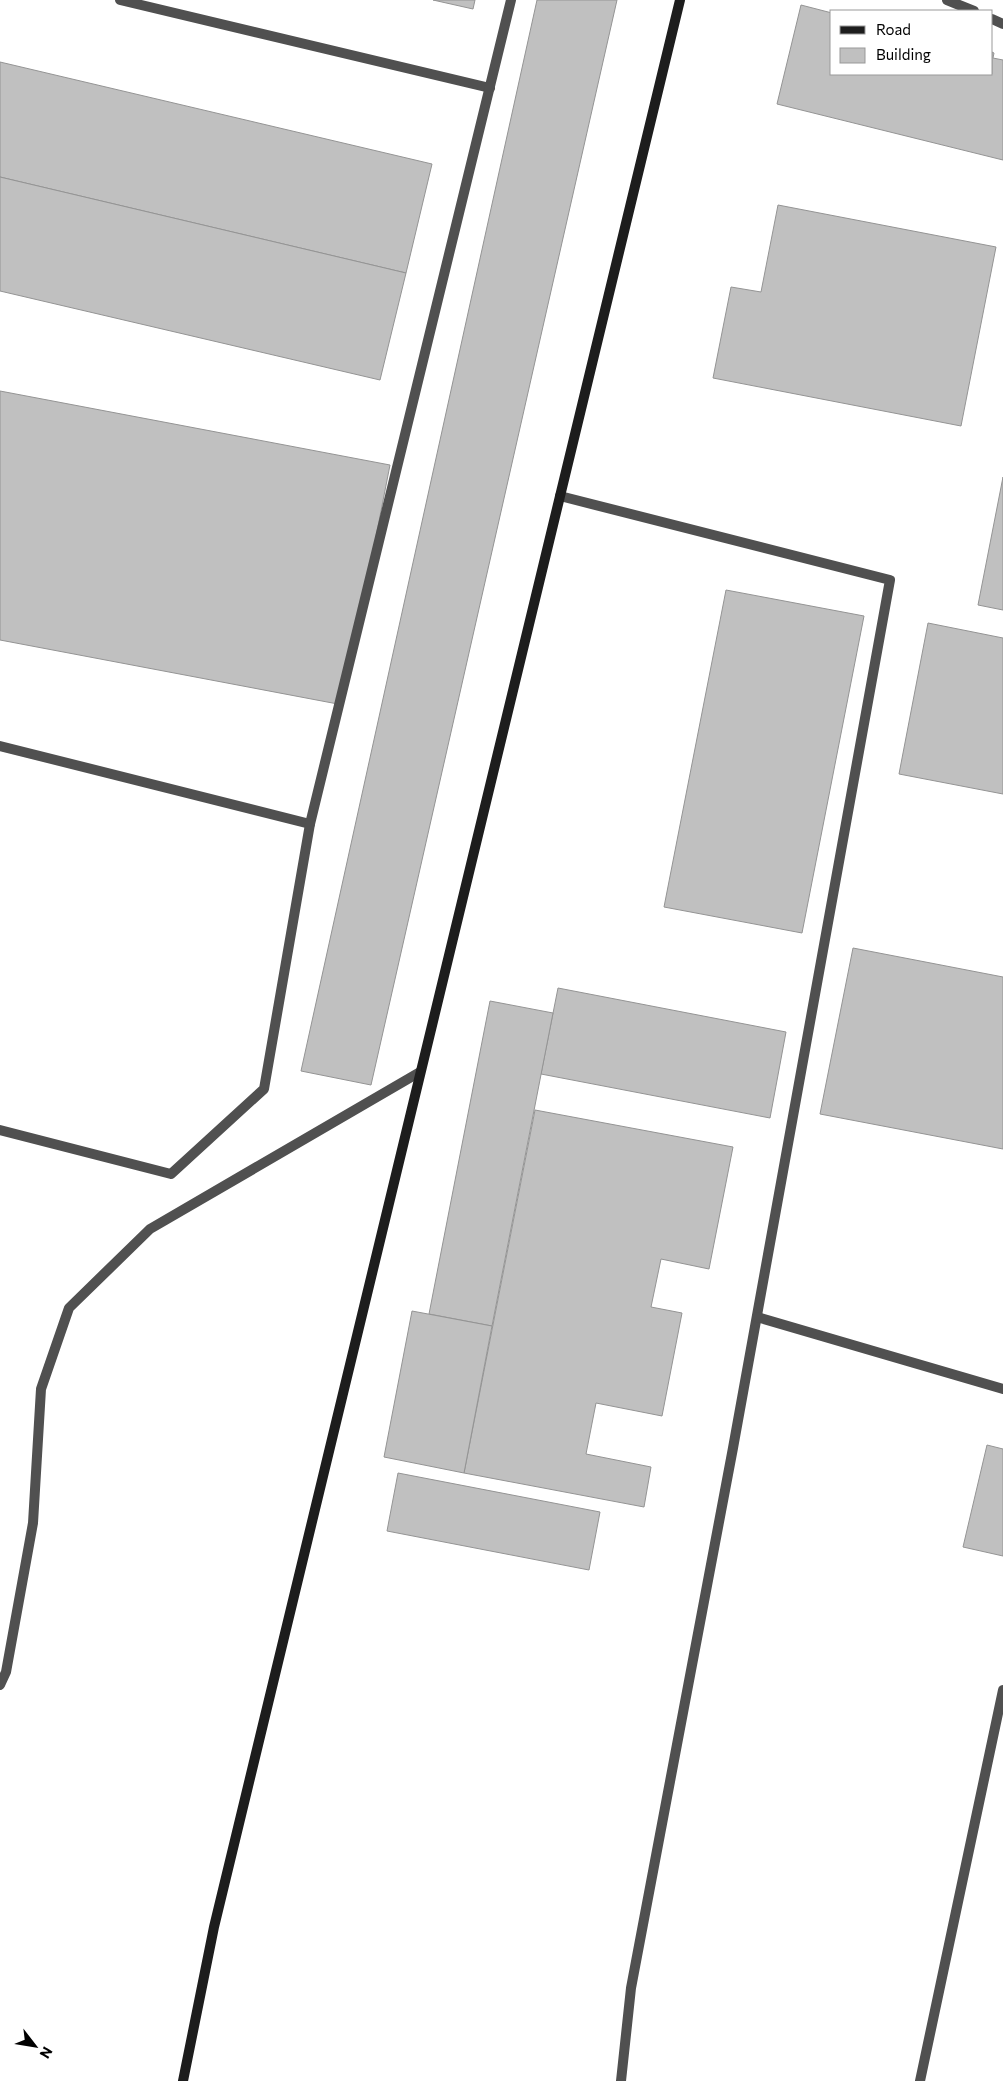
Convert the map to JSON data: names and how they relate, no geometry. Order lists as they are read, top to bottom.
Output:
{
  "legend": ["Road", "Building"],
  "north": "bottom right"
}
